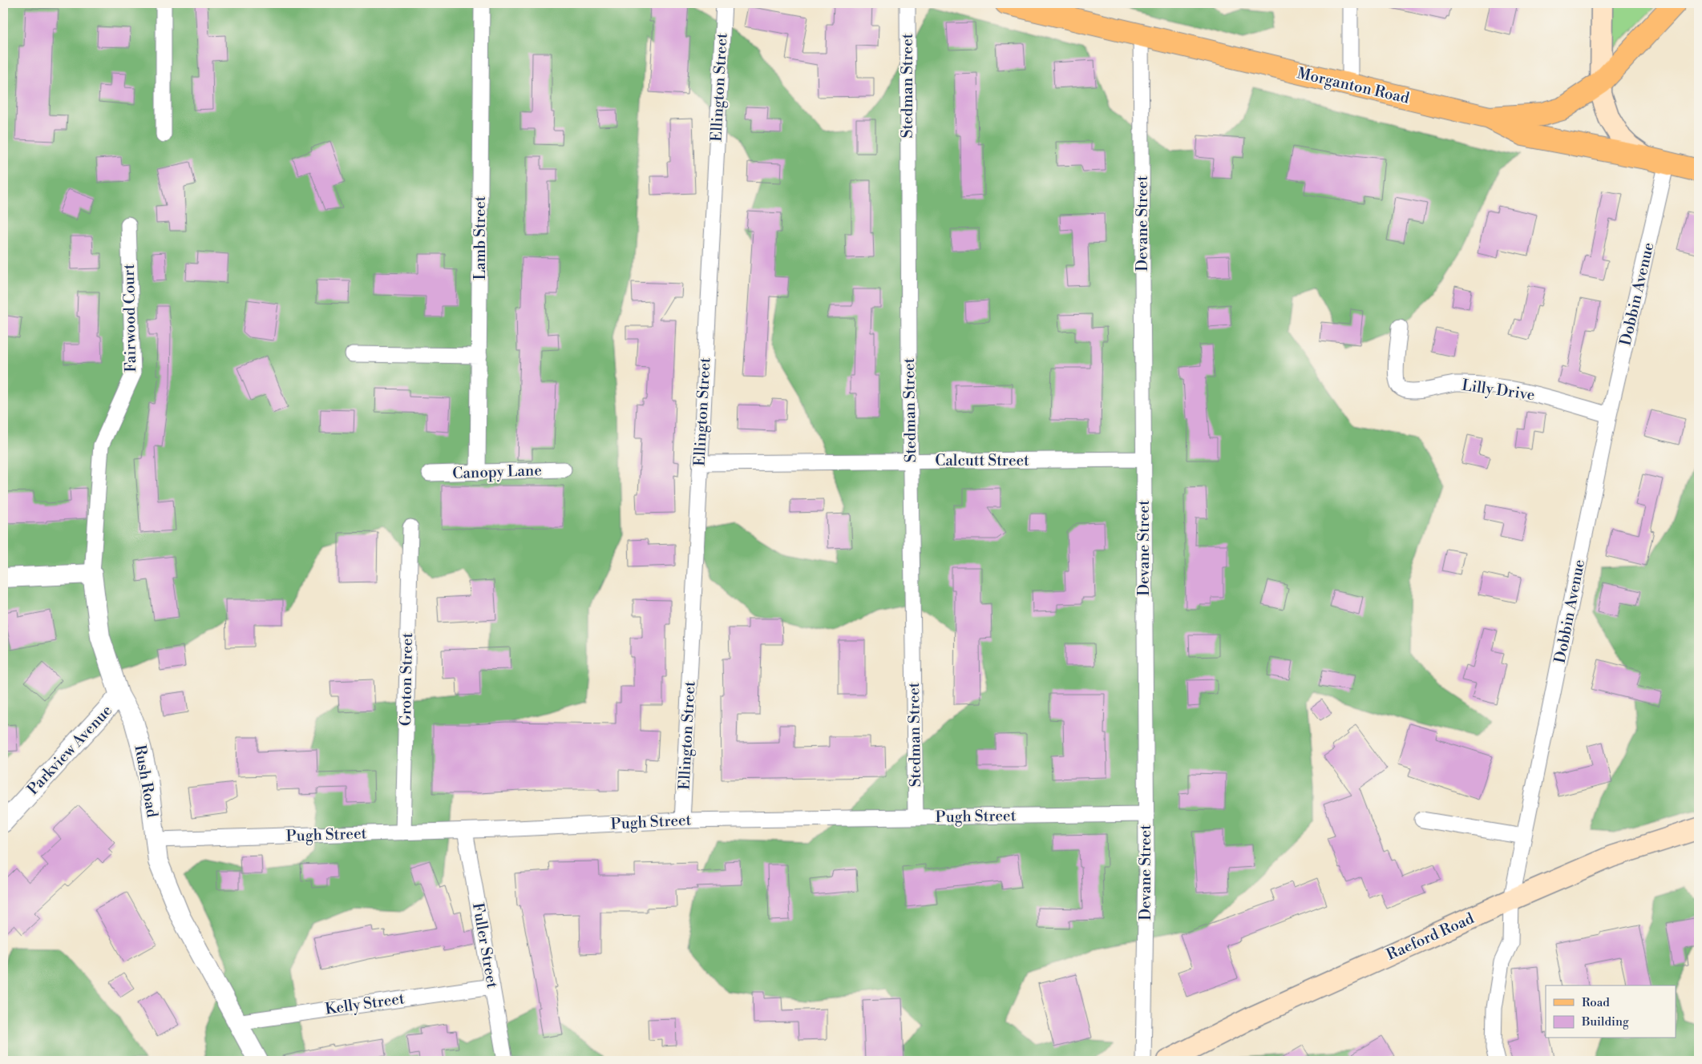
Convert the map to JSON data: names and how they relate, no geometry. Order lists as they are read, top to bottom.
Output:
{
  "streets": {
    "main road": ["Morganton Road", "Raeford Road"],
    "street": [
      "Stedman Street",
      "Ellington Street",
      "Devane Street",
      "Lamb Street",
      "Dobbin Avenue",
      "Fairwood Court",
      "Lilly Drive",
      "Calcutt Street",
      "Canopy Lane",
      "Groton Street",
      "Parkview Avenue",
      "Rush Road",
      "Pugh Street",
      "Fuller Street",
      "Kelly Street"
    ]
  },
  "crossings": [
    ["Stedman Street", "Calcutt Street"],
    ["Stedman Street", "Pugh Street"],
    ["Morganton Road", "Devane Street"],
    ["Morganton Road", "Dobbin Avenue"],
    ["Ellington Street", "Calcutt Street"],
    ["Ellington Street", "Pugh Street"],
    ["Devane Street", "Calcutt Street"],
    ["Devane Street", "Pugh Street"],
    ["Lamb Street", "Canopy Lane"],
    ["Dobbin Avenue", "Lilly Drive"],
    ["Dobbin Avenue", "Raeford Road"],
    ["Fairwood Court", "Rush Road"],
    ["Groton Street", "Pugh Street"],
    ["Parkview Avenue", "Rush Road"],
    ["Rush Road", "Pugh Street"],
    ["Rush Road", "Kelly Street"],
    ["Pugh Street", "Fuller Street"],
    ["Fuller Street", "Kelly Street"]
  ],
  "legend": ["Road", "Building"]
}
